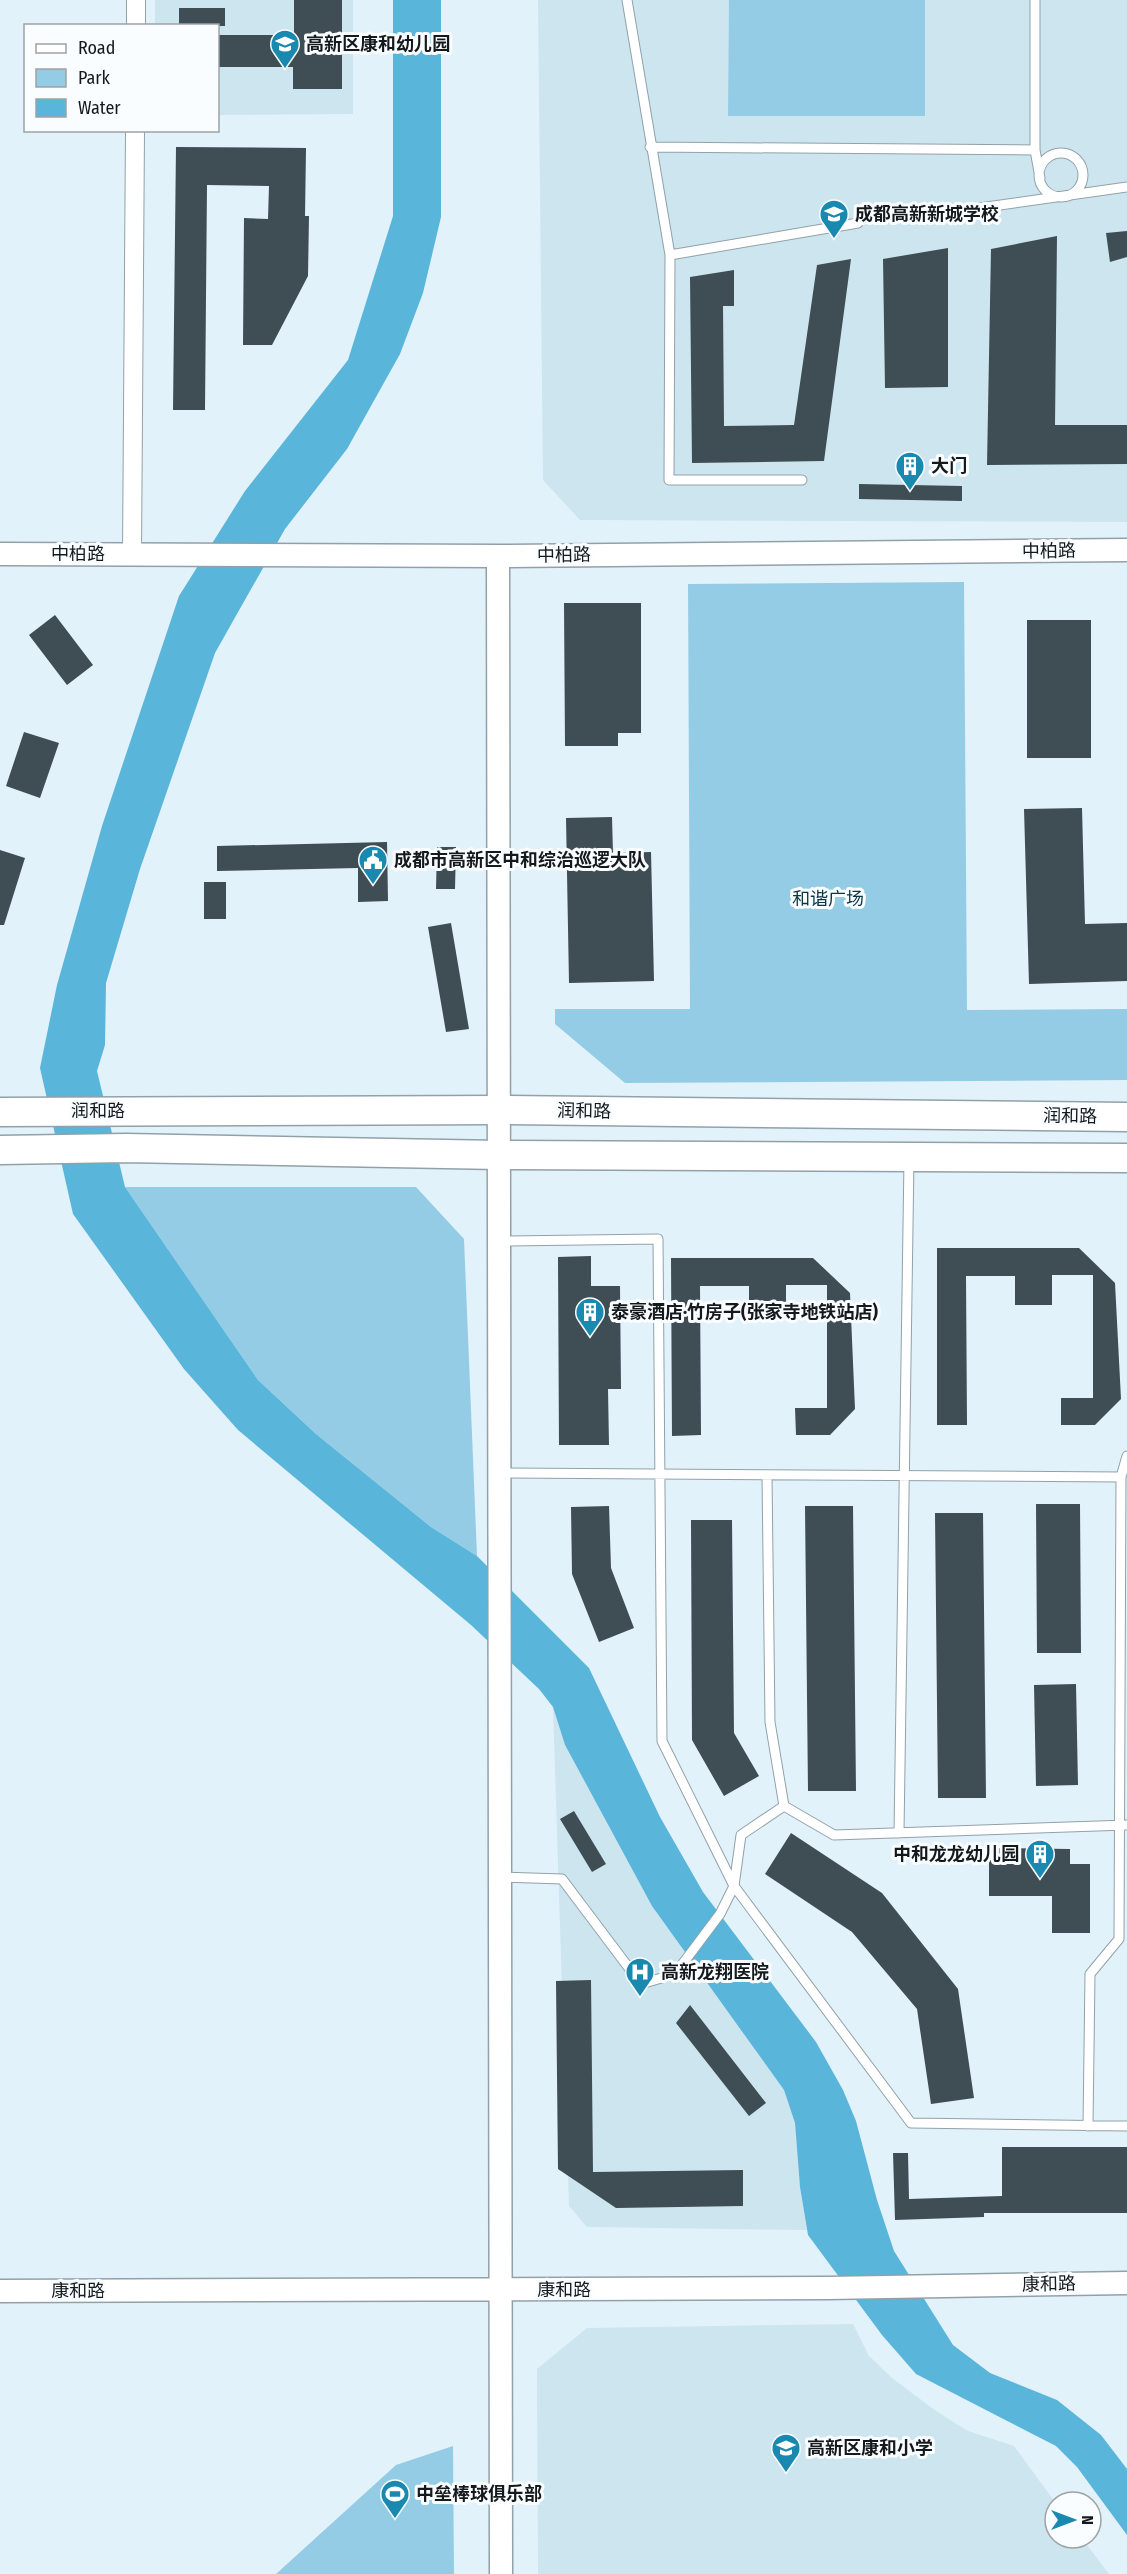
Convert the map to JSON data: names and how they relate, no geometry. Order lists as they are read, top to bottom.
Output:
{
  "streets": {
    "main road": ["润和路"],
    "street": ["中柏路", "康和路"]
  },
  "parks": ["和谐广场"],
  "places": {
    "school or university": ["高新区康和幼儿园", "成都高新新城学校", "高新区康和小学"],
    "building": ["大门", "泰豪酒店·竹房子(张家寺地铁站店)", "中和龙龙幼儿园"],
    "public building": ["成都市高新区中和综治巡逻大队"],
    "hospital": ["高新龙翔医院"],
    "sports": ["中垒棒球俱乐部"]
  },
  "legend": ["Road", "Park", "Water"],
  "north": "right"
}
